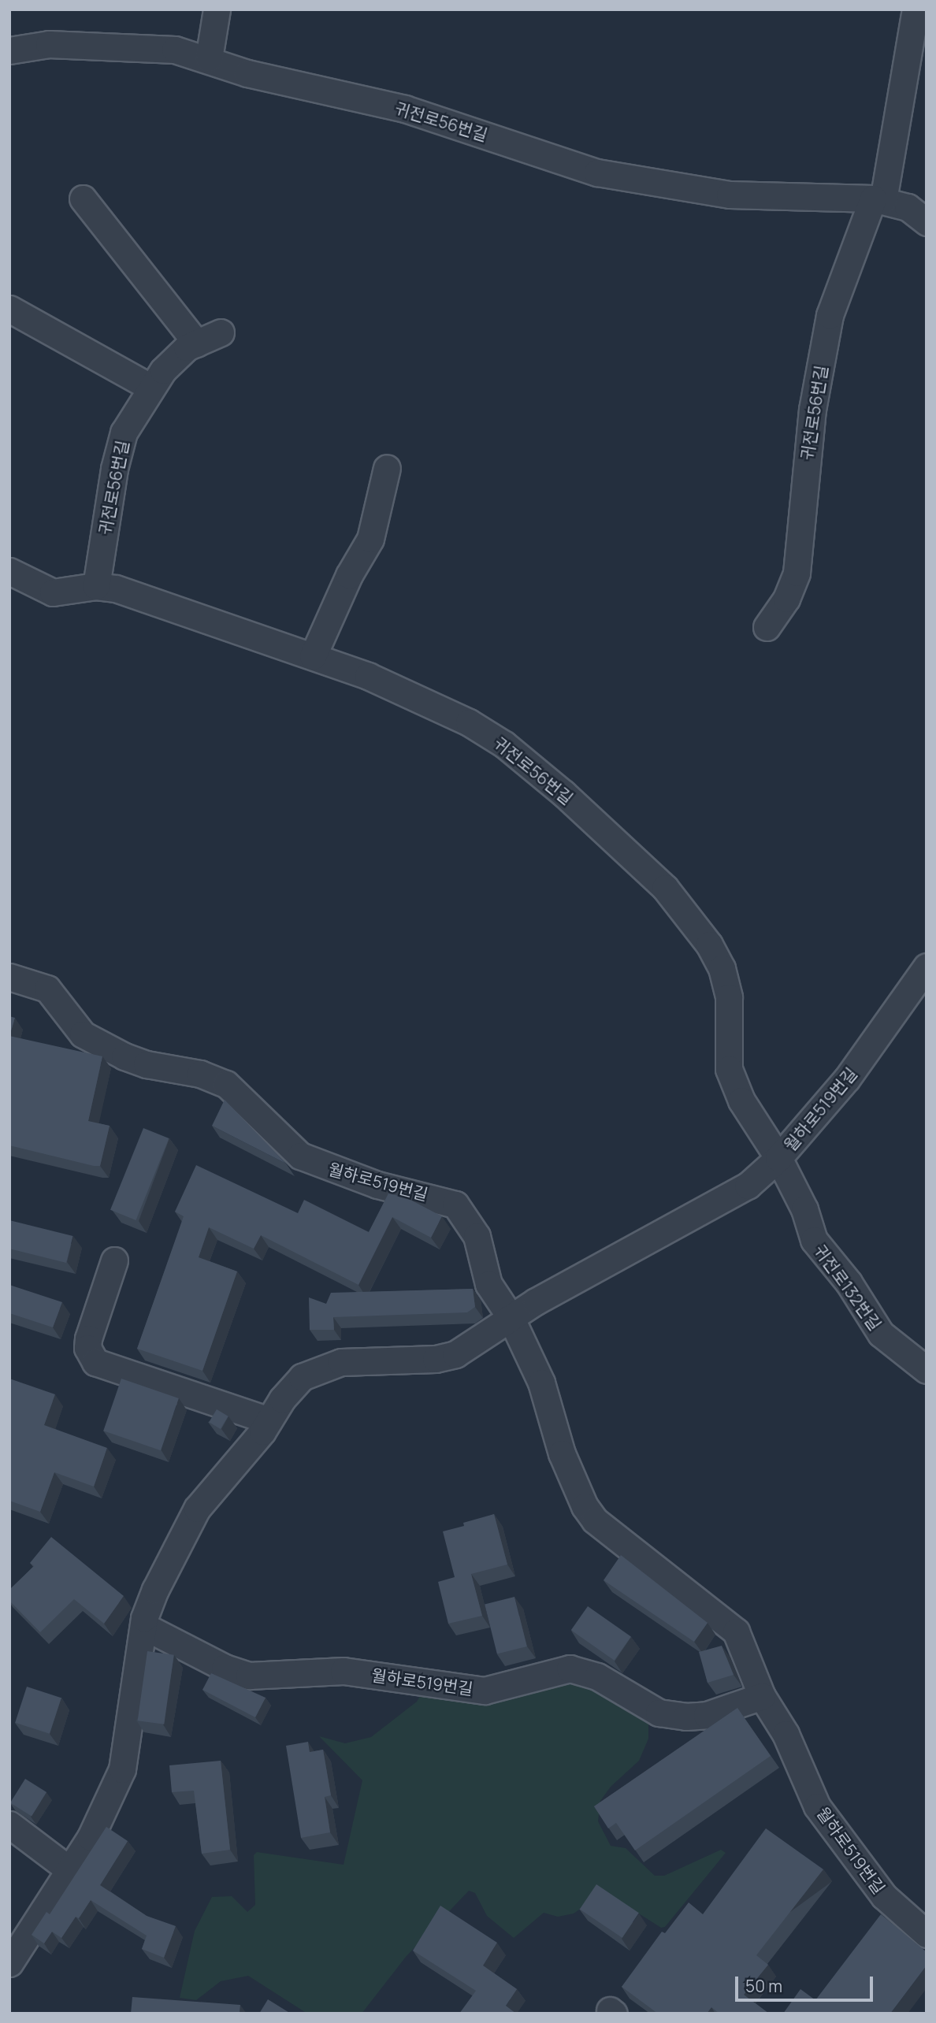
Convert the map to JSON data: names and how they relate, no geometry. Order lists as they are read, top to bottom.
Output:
{
  "streets": {
    "lane": ["귀전로56번길", "월하로519번길", "귀전로132번길"]
  },
  "crossings": [
    ["귀전로56번길", "월하로519번길"],
    ["귀전로56번길", "귀전로132번길"],
    ["월하로519번길", "귀전로132번길"]
  ],
  "scale_bar": "50 m"
}
